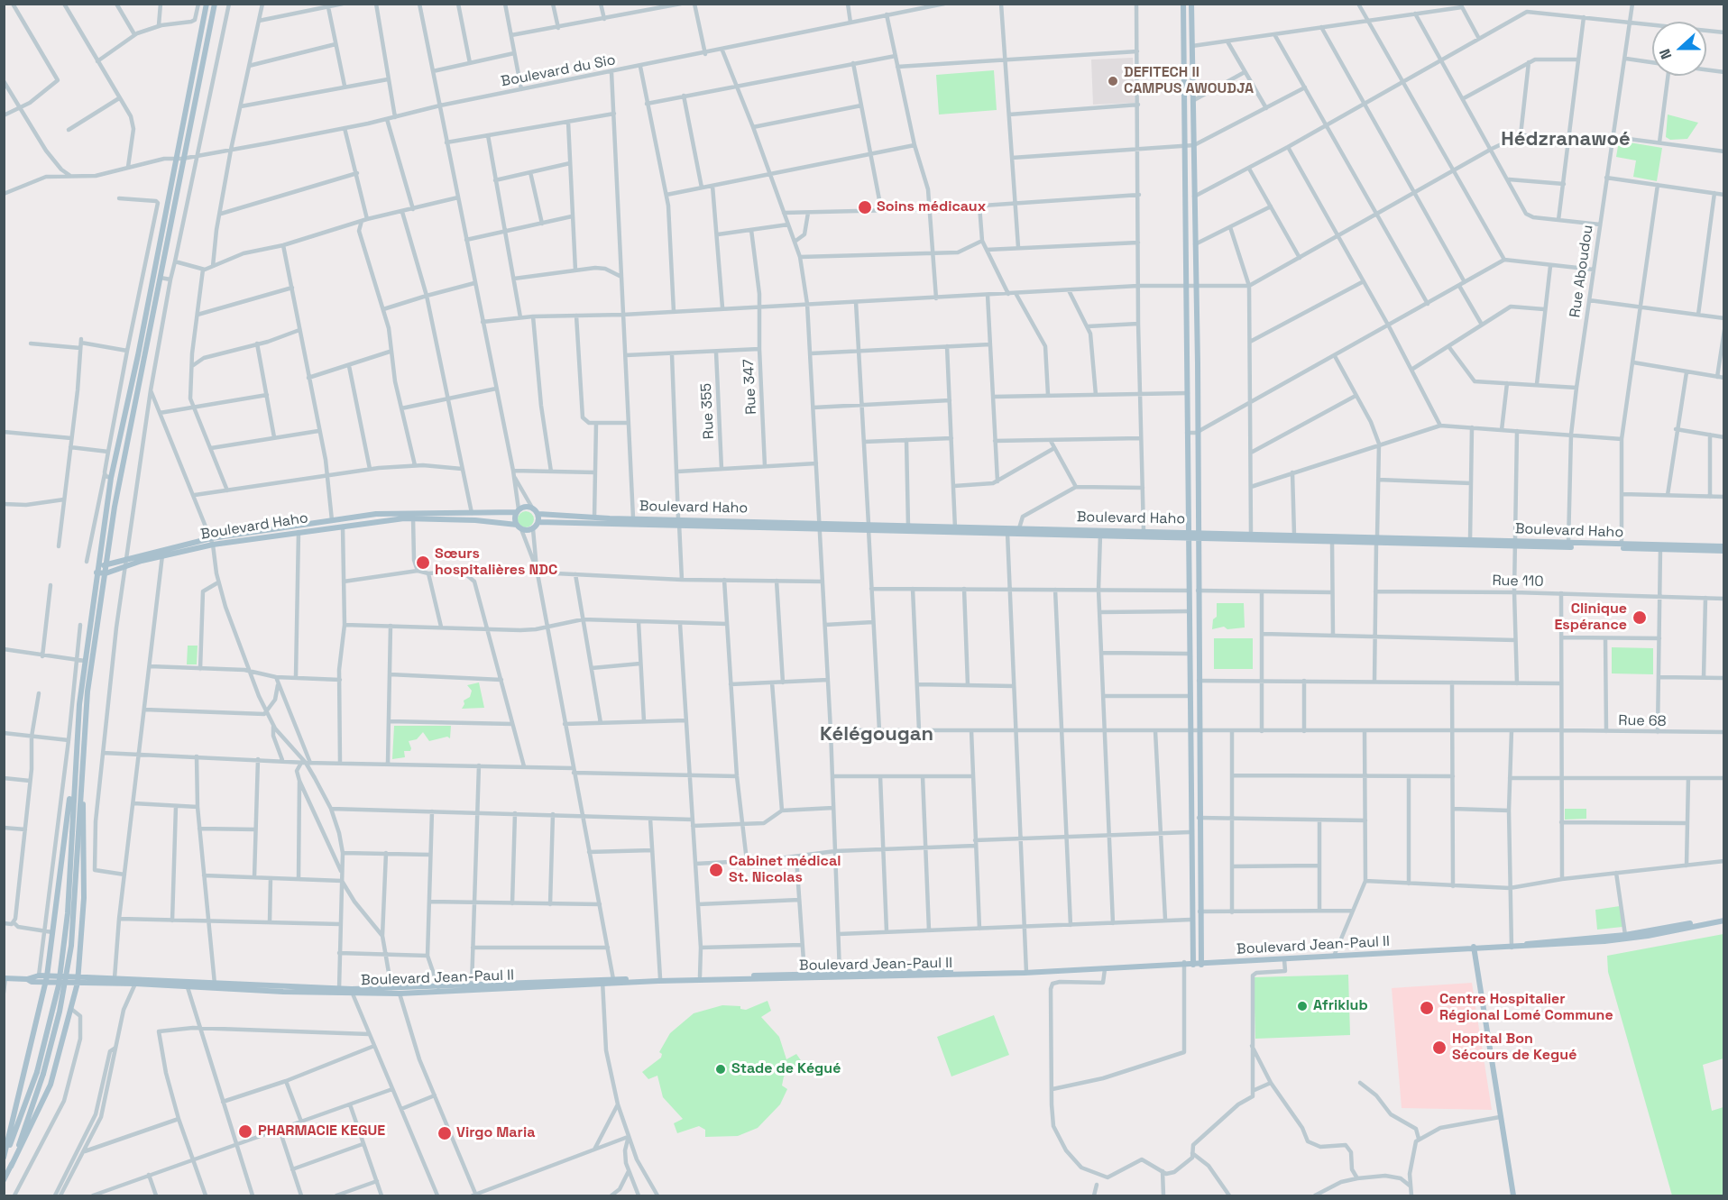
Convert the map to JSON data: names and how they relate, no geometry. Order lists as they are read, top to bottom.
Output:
{
  "streets": {
    "main road": ["Boulevard Haho", "Boulevard Jean-Paul II"],
    "street": [
      "Boulevard du Sio",
      "Rue Aboudou",
      "Rue 347",
      "Rue 355",
      "Rue 110",
      "Rue 68"
    ]
  },
  "crossings": [
    ["Rue Aboudou", "Boulevard Haho"]
  ],
  "districts": ["Hédzranawoé", "Kélégougan"],
  "places": [
    "DEFITECH II CAMPUS AWOUDJA",
    "Soins médicaux",
    "Sœurs hospitalières NDC",
    "Clinique Espérance",
    "Cabinet médical St. Nicolas",
    "Afriklub",
    "Centre Hospitalier Régional Lomé Commune",
    "Hopital Bon Sécours de Kegué",
    "Stade de Kégué",
    "PHARMACIE KEGUE",
    "Virgo Maria"
  ],
  "north": "left"
}
